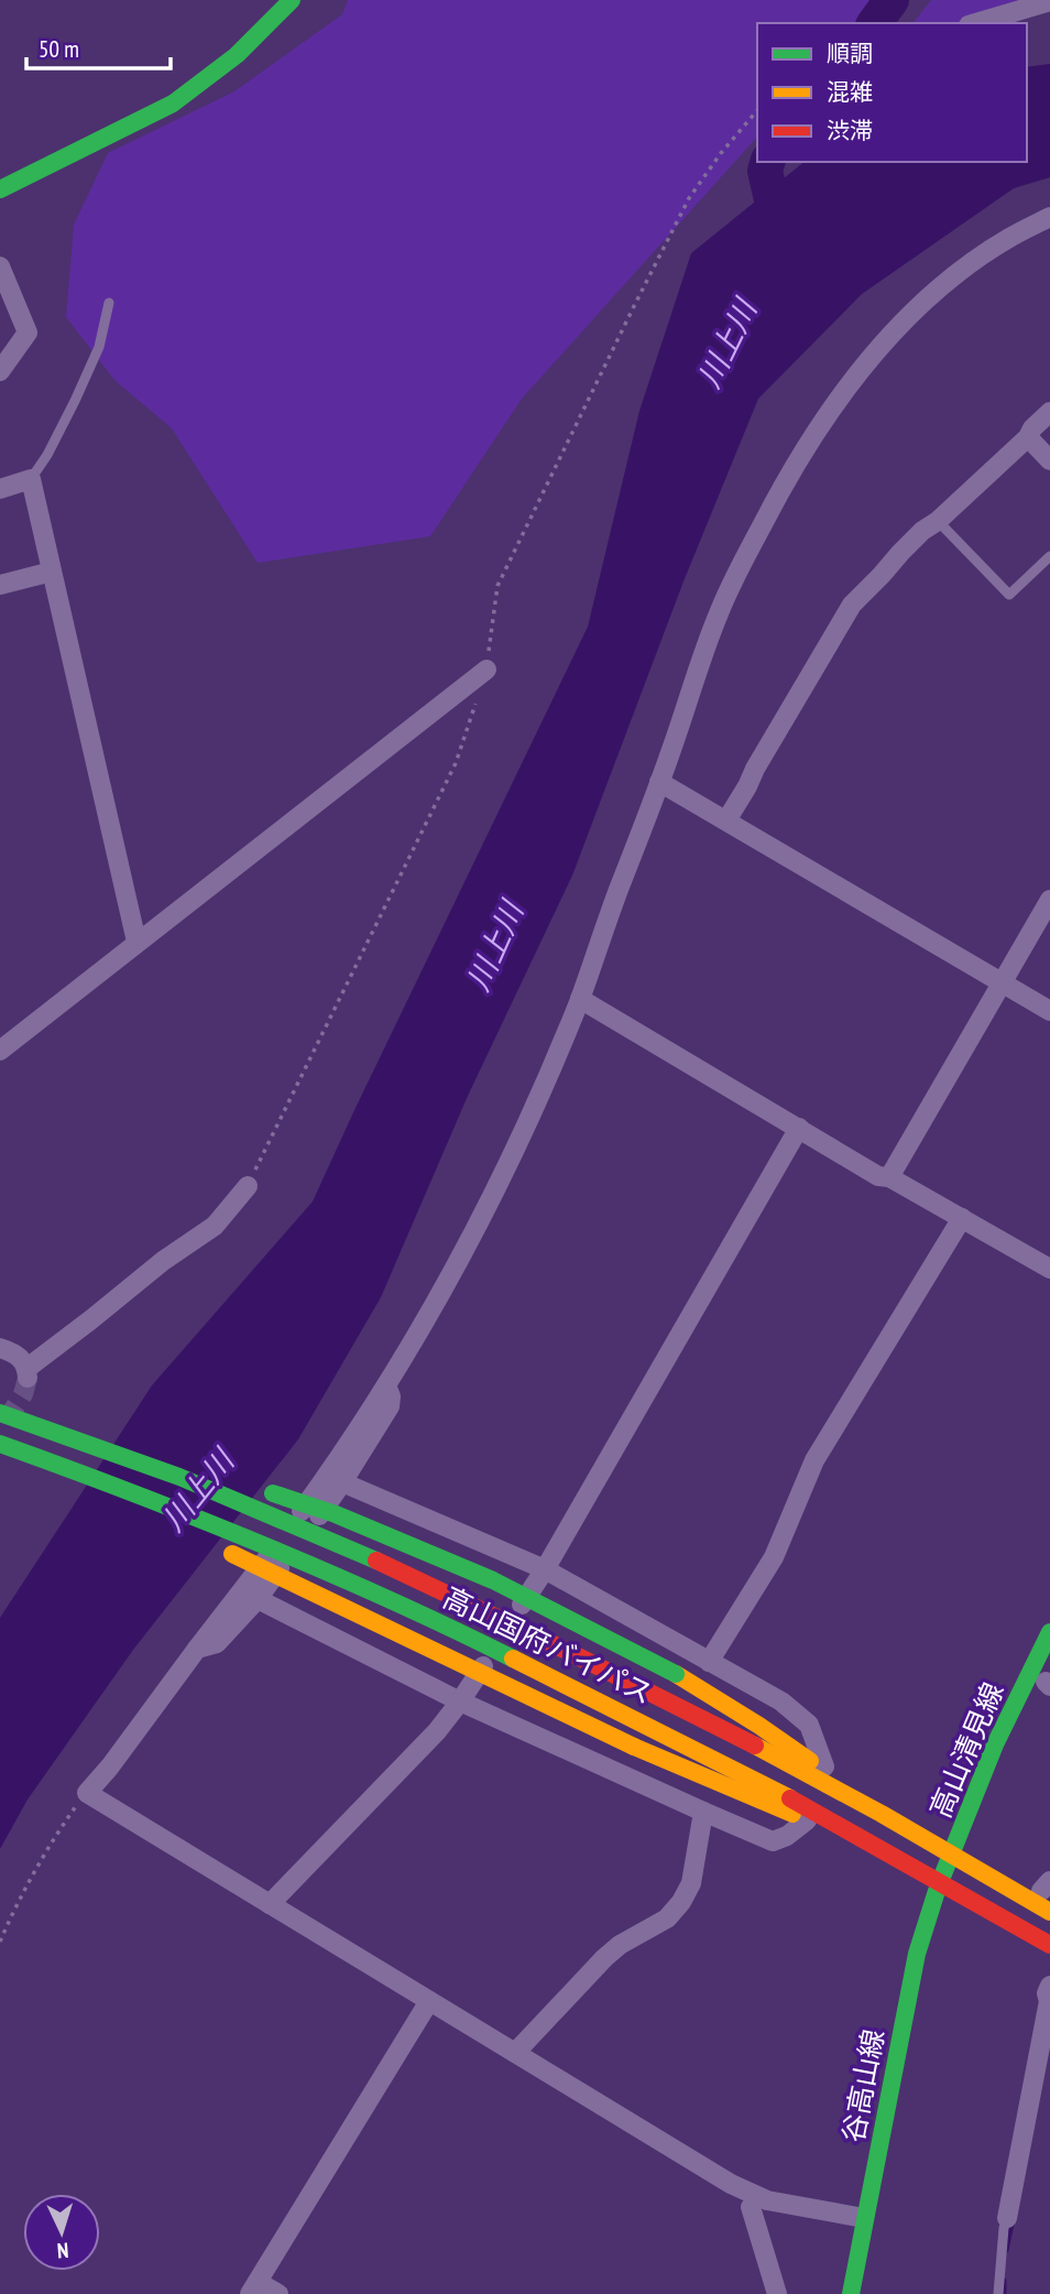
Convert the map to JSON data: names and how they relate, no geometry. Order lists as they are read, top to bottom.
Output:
{
  "streets": {
    "main road": ["高山国府バイパス", "高山清見線", "谷高山線"]
  },
  "crossings": [
    ["高山清見線", "谷高山線"]
  ],
  "water": ["川上川"],
  "legend": ["順調", "混雑", "渋滞"],
  "scale_bar": "50 m",
  "north": "bottom"
}
